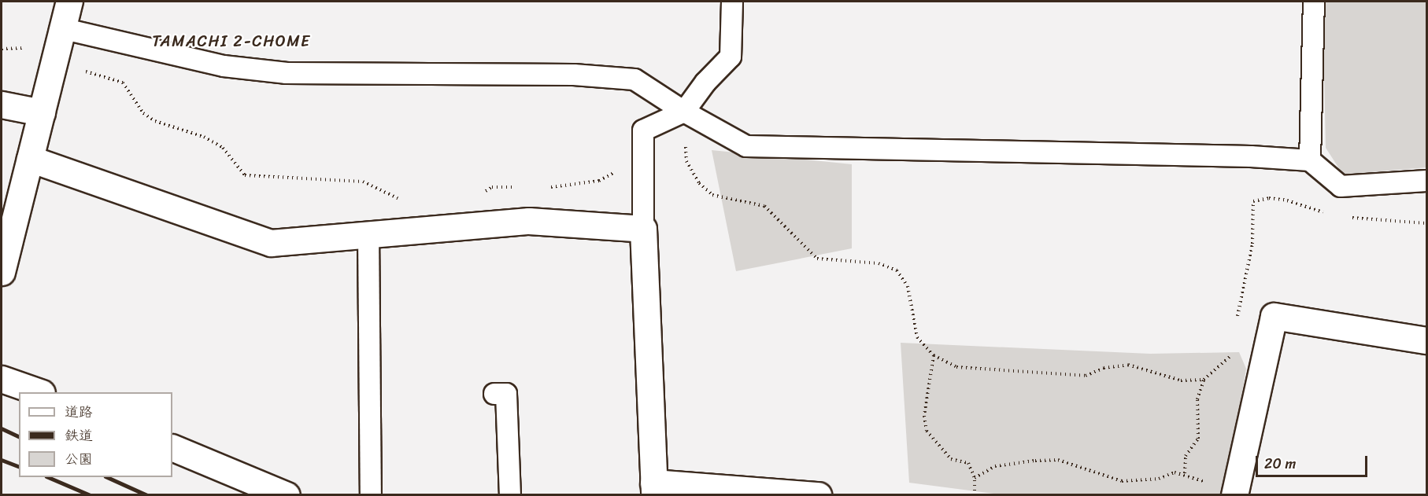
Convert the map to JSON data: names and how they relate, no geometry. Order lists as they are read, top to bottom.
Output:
{
  "districts": ["TAMACHI 2-CHOME"],
  "legend": ["道路", "鉄道", "公園"],
  "scale_bar": "20 m"
}
